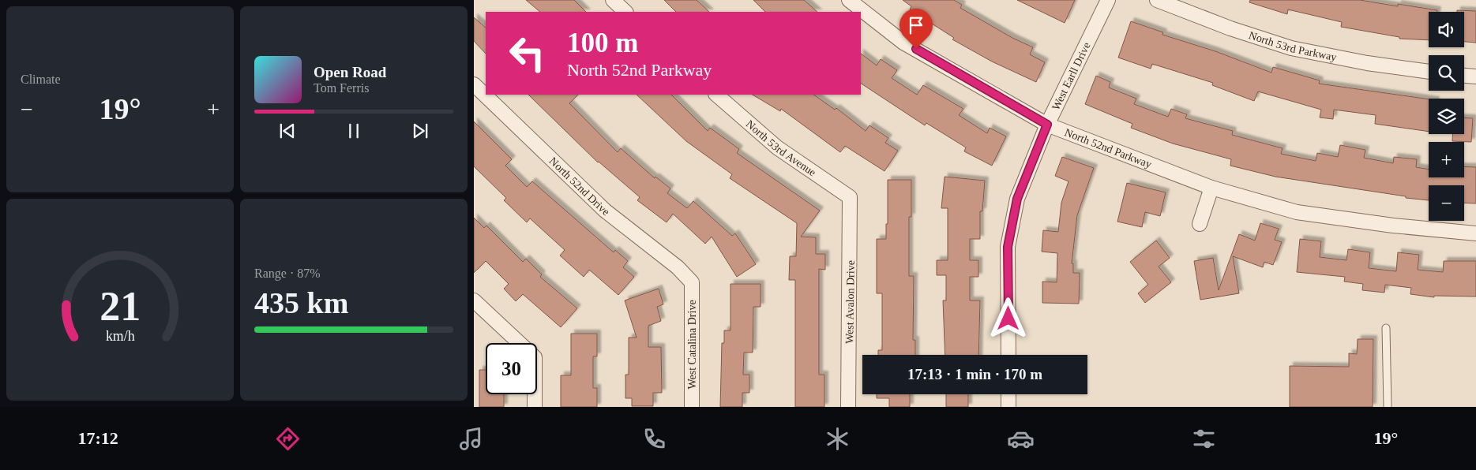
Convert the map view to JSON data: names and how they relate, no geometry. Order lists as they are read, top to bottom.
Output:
{
  "streets": {
    "street": [
      "North 53rd Parkway",
      "West Earll Drive",
      "North 53rd Avenue",
      "North 52nd Parkway",
      "North 52nd Drive",
      "West Avalon Drive",
      "West Catalina Drive"
    ]
  },
  "crossings": [
    ["West Earll Drive", "North 52nd Parkway"],
    ["North 53rd Avenue", "West Avalon Drive"],
    ["North 52nd Drive", "West Catalina Drive"]
  ],
  "page": {
    "tile": [
      "Climate",
      ["Range · 87%", "435 km"]
    ],
    "map_buttons": ["+", "−"],
    "turn": ["100 m", "North 52nd Parkway"],
    "song": ["Open Road", "Tom Ferris"],
    "heat": ["−", "19°", "+"],
    "limit": "30",
    "trip": "17:13 · 1 min · 170 m",
    "tabs": ["17:12", "19°"],
    "gauge": ["21", "km/h"]
  }
}
